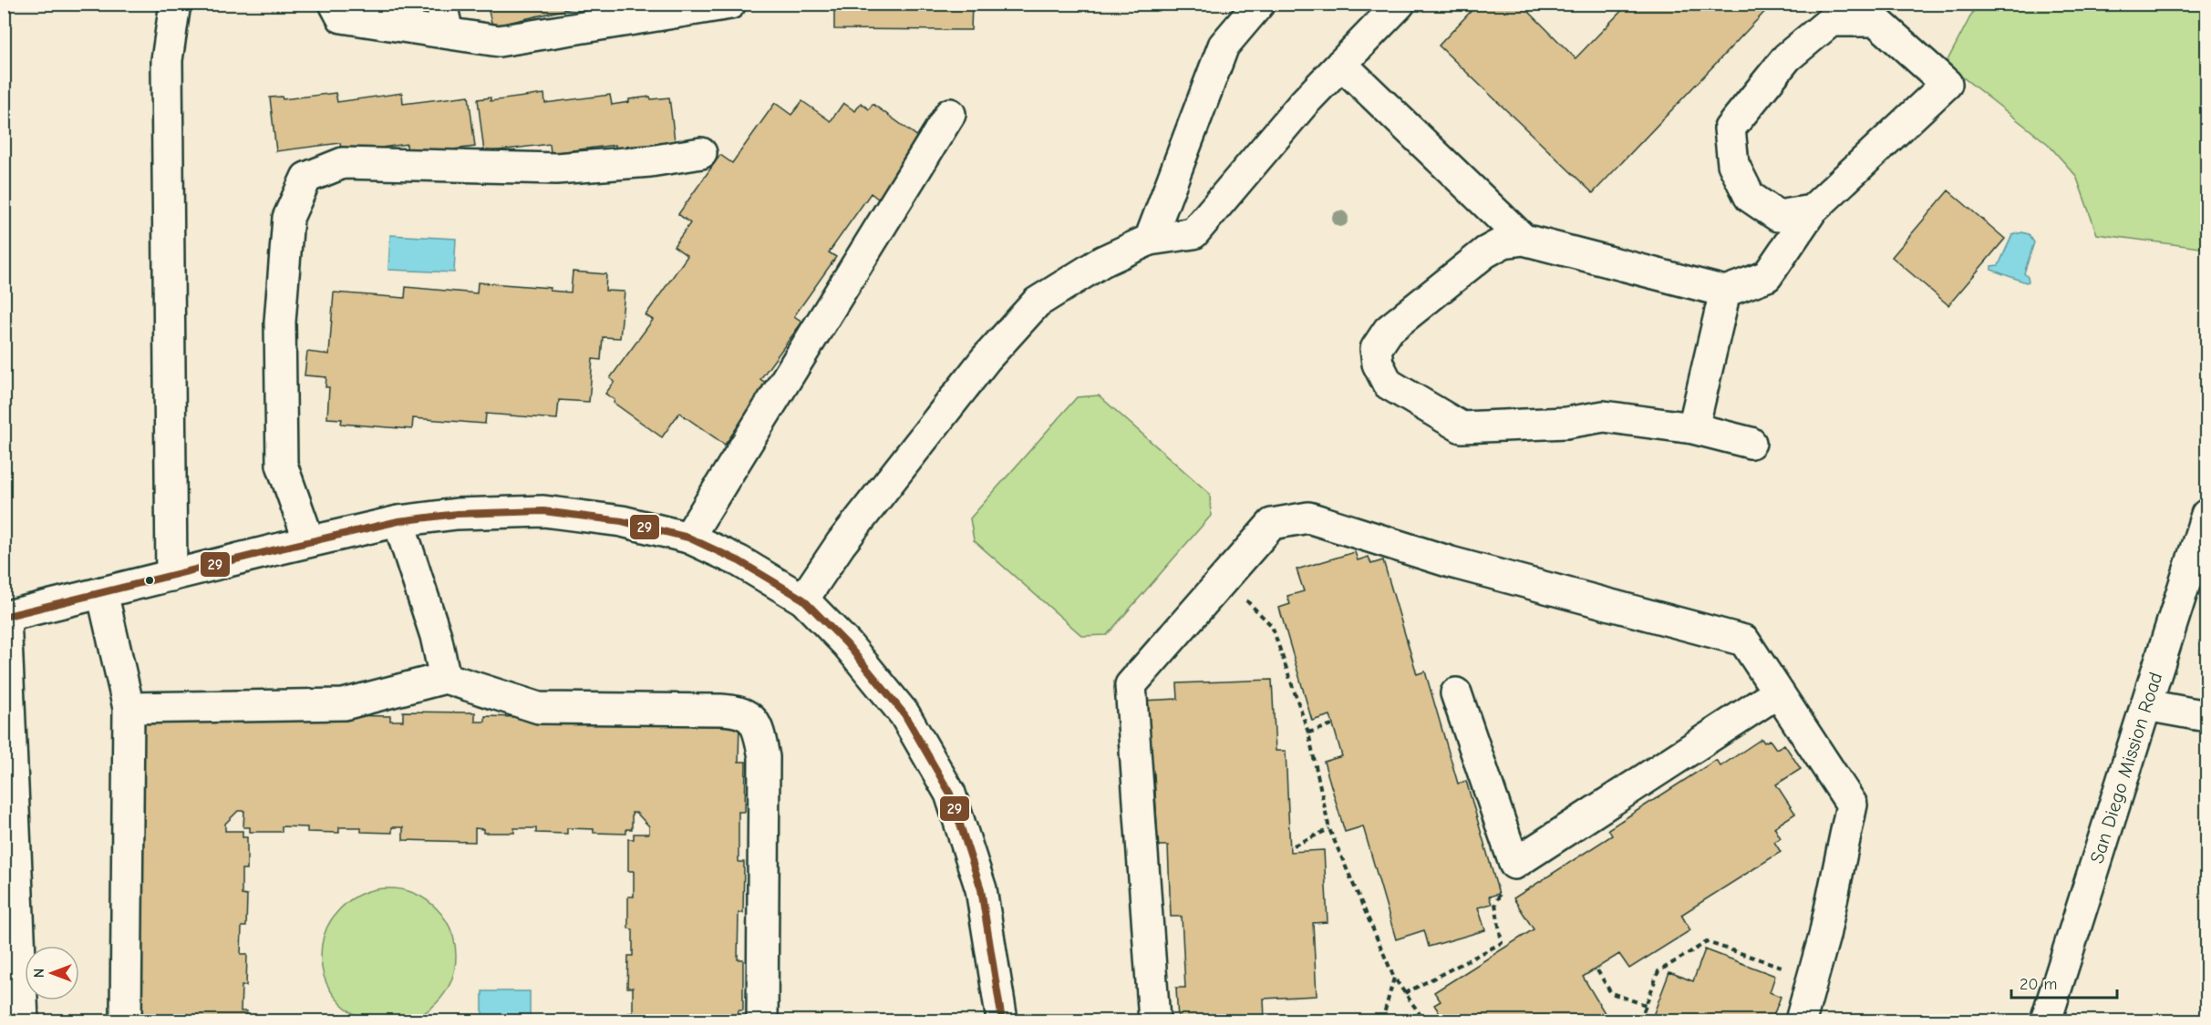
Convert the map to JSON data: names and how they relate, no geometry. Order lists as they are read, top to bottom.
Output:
{
  "streets": {
    "main road": ["San Diego Mission Road"]
  },
  "lines": ["transit line 29"],
  "scale_bar": "20 m",
  "north": "left"
}
